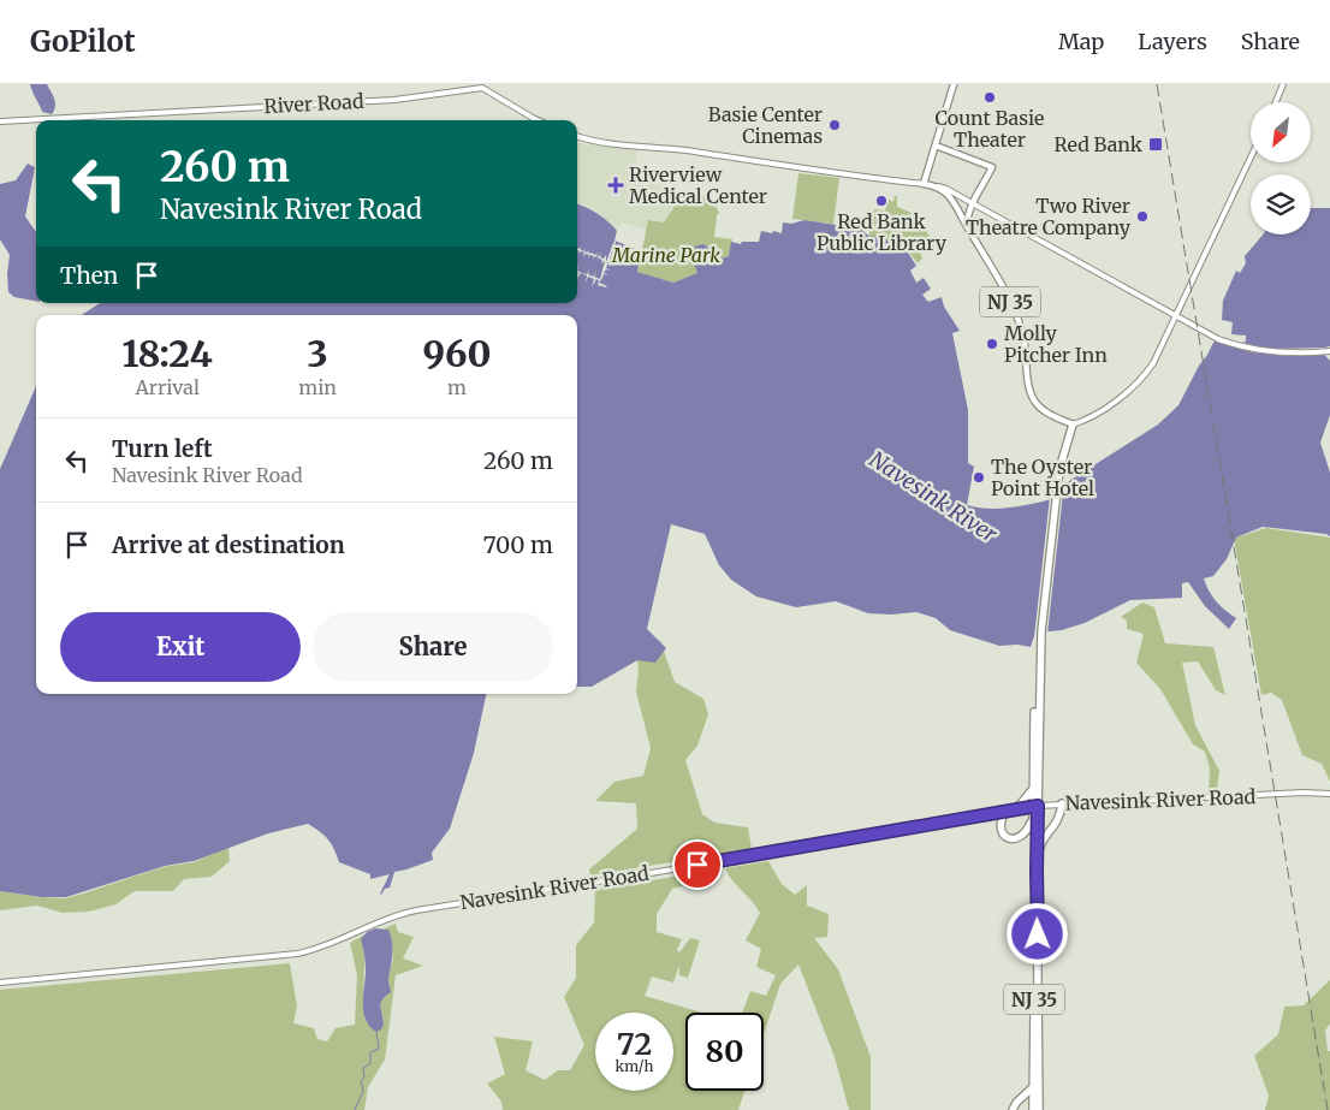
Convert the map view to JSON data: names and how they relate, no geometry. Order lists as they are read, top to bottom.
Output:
{
  "streets": {
    "highway": ["NJ 35"],
    "main road": ["River Road", "Navesink River Road"]
  },
  "crossings": [
    ["NJ 35", "Navesink River Road"]
  ],
  "water": ["Navesink River"],
  "parks": ["Marine Park"],
  "places": {
    "other": [
      "Count Basie Theater",
      "Basie Center Cinemas",
      "Red Bank Public Library",
      "Two River Theatre Company",
      "Molly Pitcher Inn",
      "The Oyster Point Hotel"
    ],
    "transit": ["Red Bank"],
    "health": ["Riverview Medical Center"]
  },
  "north": "bottom left",
  "page": {
    "header": "GoPilot",
    "nav": ["Map", "Layers", "Share"],
    "turn": ["260 m", "Navesink River Road"],
    "then": "Then",
    "eta": [
      "18:24",
      "Arrival",
      "3",
      "min",
      "960",
      "m"
    ],
    "list": [
      {
        "name": "Turn left",
        "note": "Navesink River Road",
        "value": "260 m"
      },
      {
        "name": "Arrive at destination",
        "value": "700 m"
      }
    ],
    "buttons": ["Exit", "Share"],
    "speed": "72 km/h",
    "limit": "80"
  }
}
